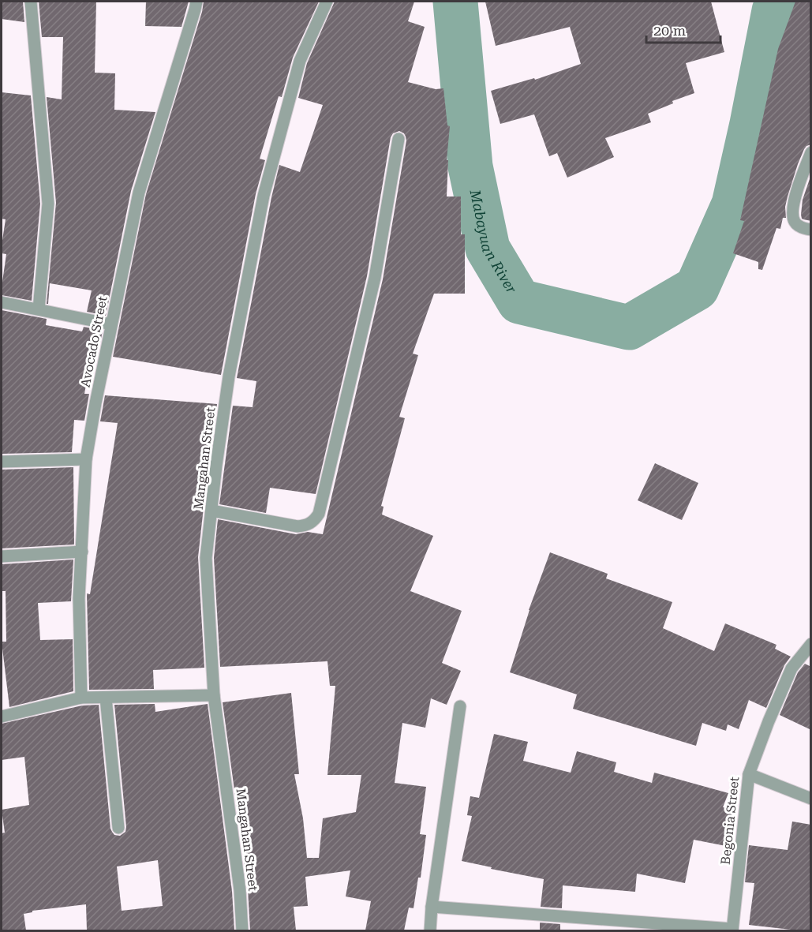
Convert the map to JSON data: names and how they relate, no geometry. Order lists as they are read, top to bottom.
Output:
{
  "streets": {
    "street": ["Avocado Street", "Mangahan Street", "Begonia Street"]
  },
  "water": ["Mabayuan River"],
  "scale_bar": "20 m"
}
